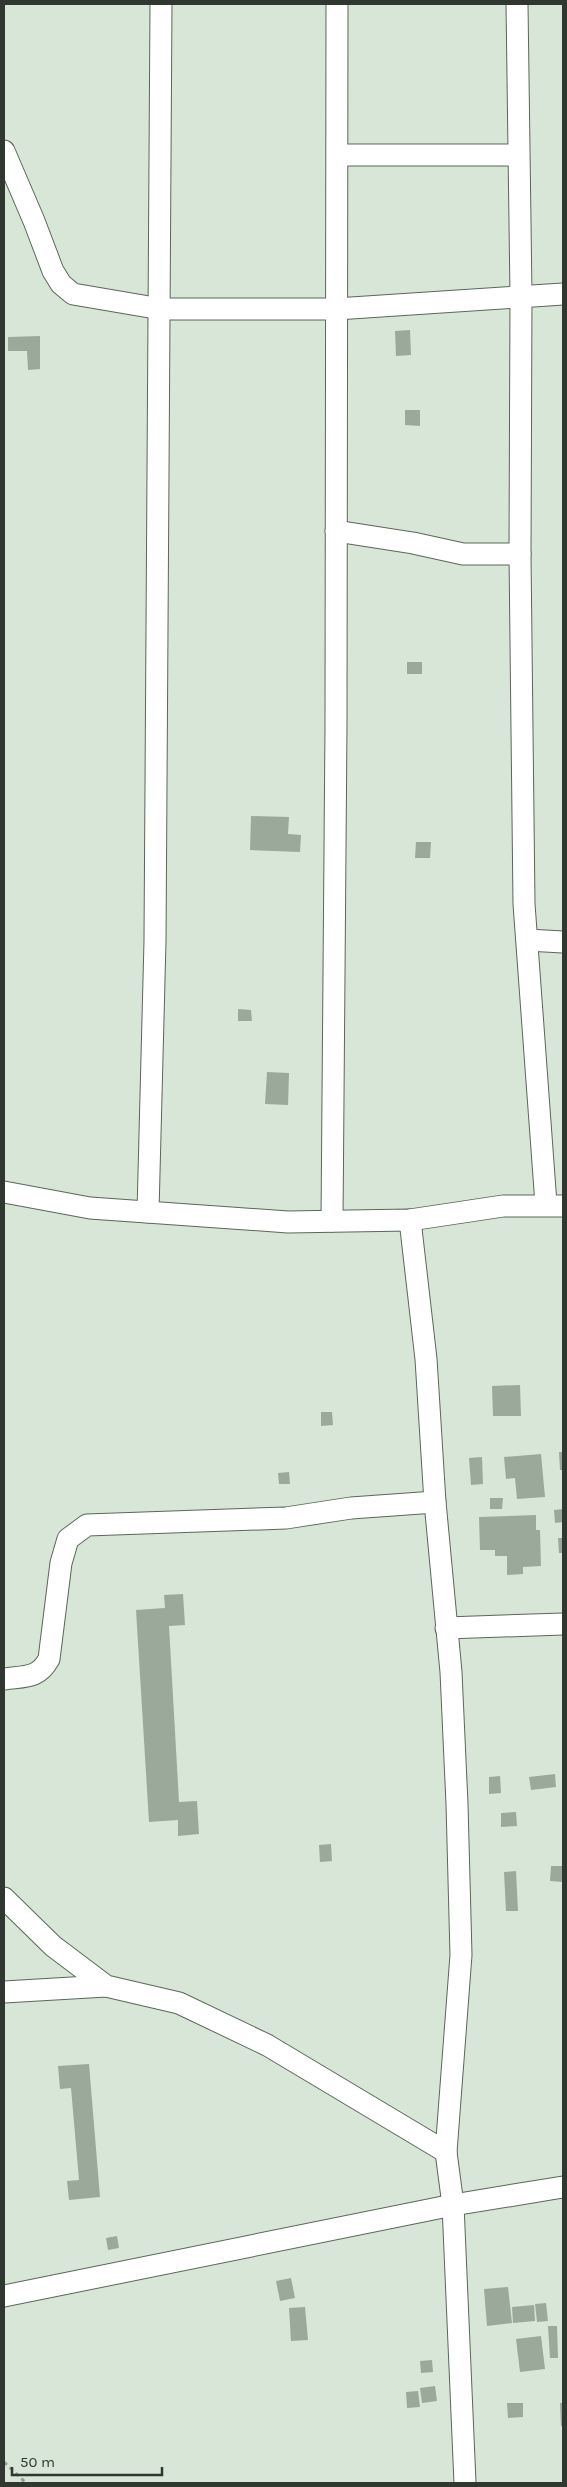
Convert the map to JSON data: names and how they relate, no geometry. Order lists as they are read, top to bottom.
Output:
{
  "scale_bar": "50 m"
}
